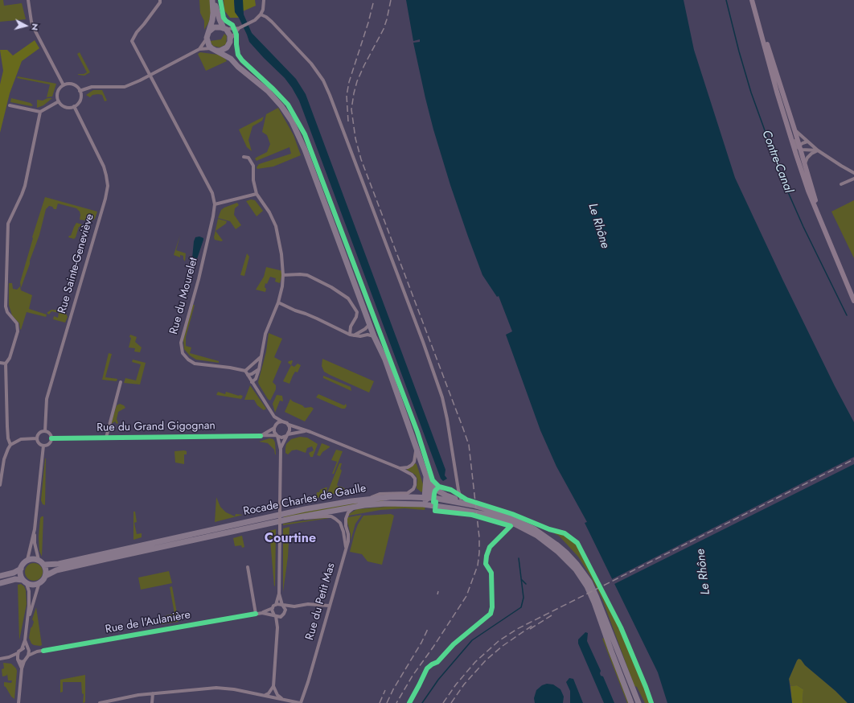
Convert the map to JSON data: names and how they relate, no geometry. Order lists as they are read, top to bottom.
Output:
{
  "streets": {
    "main road": ["Rocade Charles de Gaulle"],
    "street": [
      "Rue Sainte-Geneviève",
      "Rue du Mourelet",
      "Rue du Grand Gigognan",
      "Rue du Petit Mas",
      "Rue de l'Aulanière"
    ]
  },
  "crossings": [
    ["Rue Sainte-Geneviève", "Rue du Grand Gigognan"],
    ["Rocade Charles de Gaulle", "Rue du Petit Mas"]
  ],
  "districts": ["Courtine"],
  "water": ["Contre-Canal", "Le Rhône"],
  "north": "right"
}
